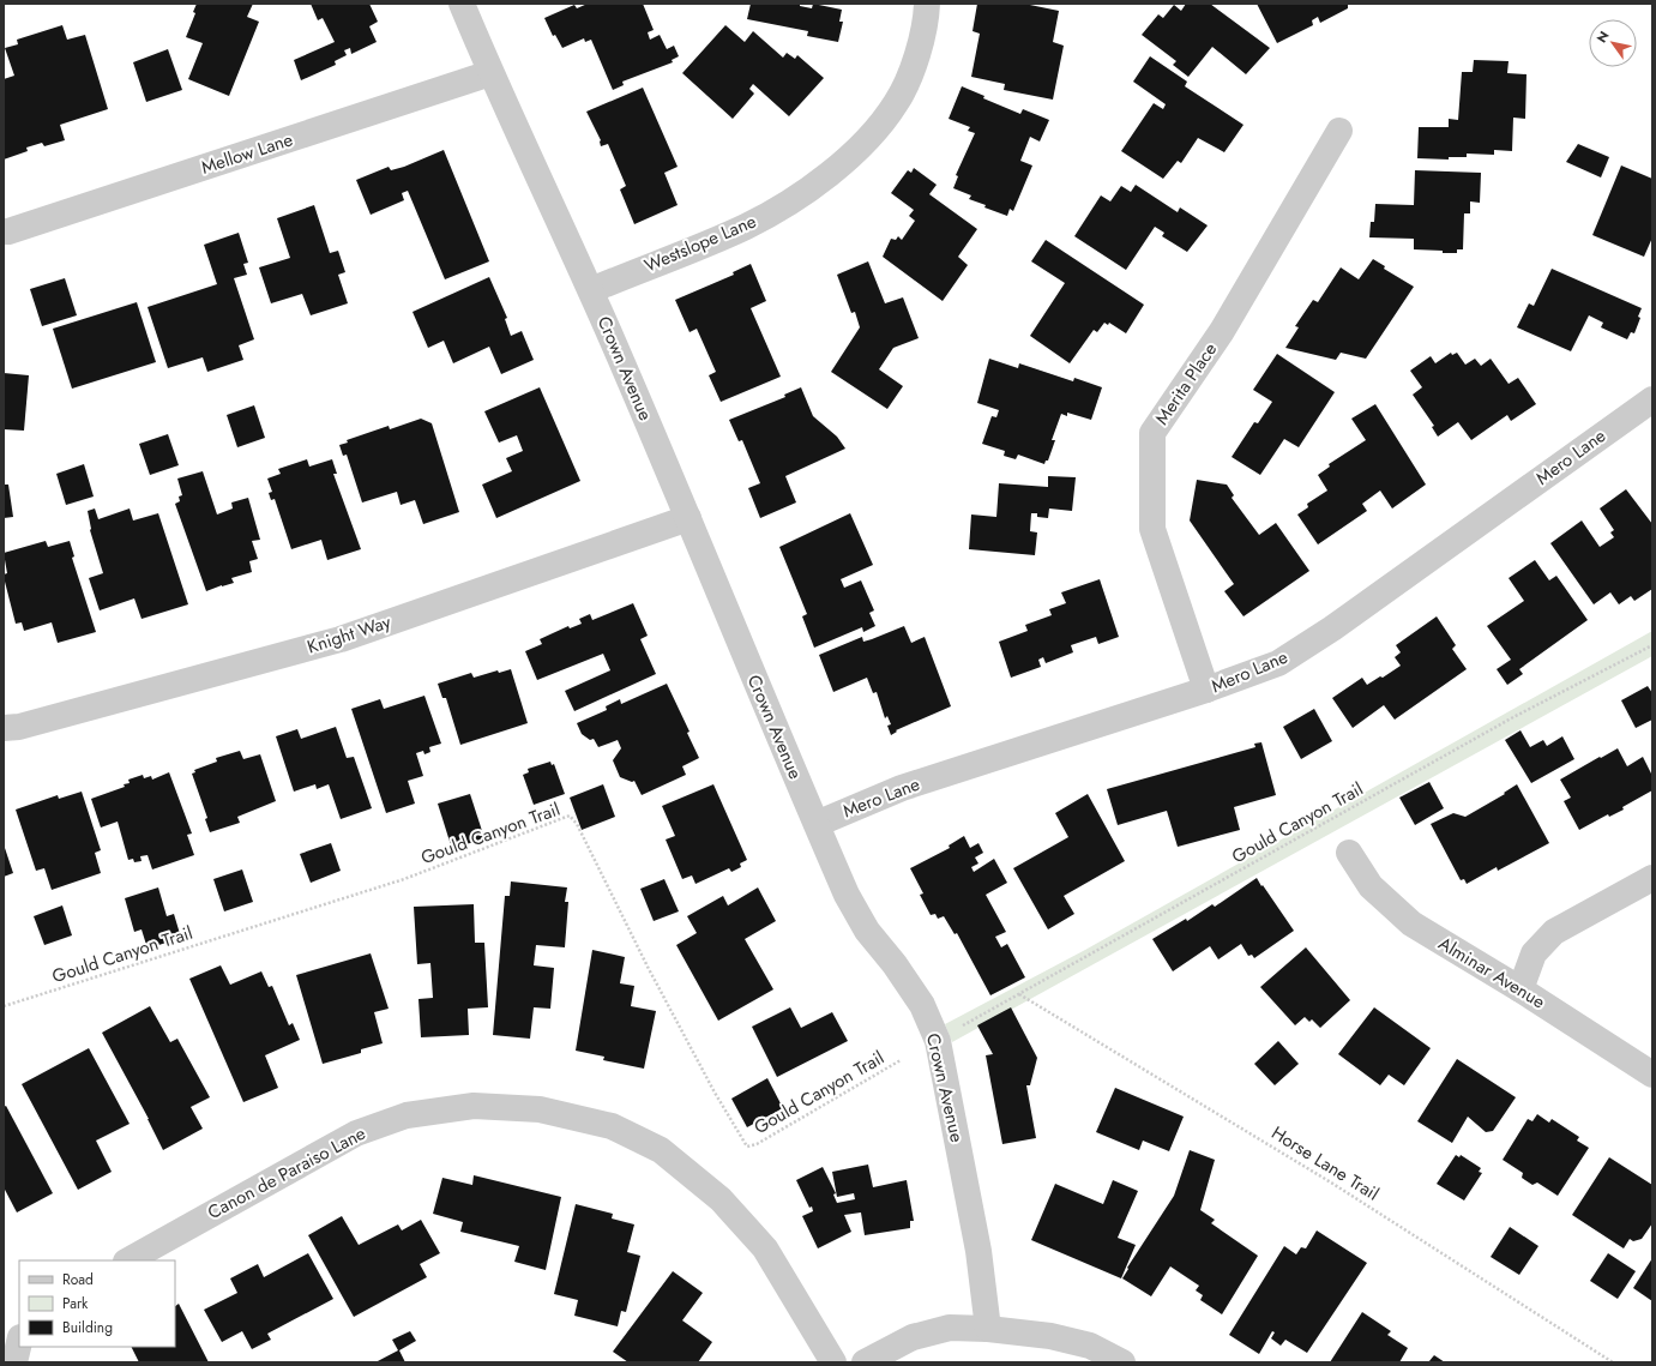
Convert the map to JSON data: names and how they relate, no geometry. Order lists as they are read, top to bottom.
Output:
{
  "streets": {
    "street": [
      "Mellow Lane",
      "Westslope Lane",
      "Crown Avenue",
      "Merita Place",
      "Mero Lane",
      "Knight Way",
      "Alminar Avenue",
      "Canon de Paraiso Lane"
    ],
    "path": ["Gould Canyon Trail", "Horse Lane Trail"]
  },
  "crossings": [
    ["Mellow Lane", "Crown Avenue"],
    ["Westslope Lane", "Crown Avenue"],
    ["Crown Avenue", "Mero Lane"],
    ["Crown Avenue", "Knight Way"],
    ["Merita Place", "Mero Lane"],
    ["Gould Canyon Trail", "Horse Lane Trail"]
  ],
  "legend": ["Road", "Park", "Building"],
  "north": "top left"
}
